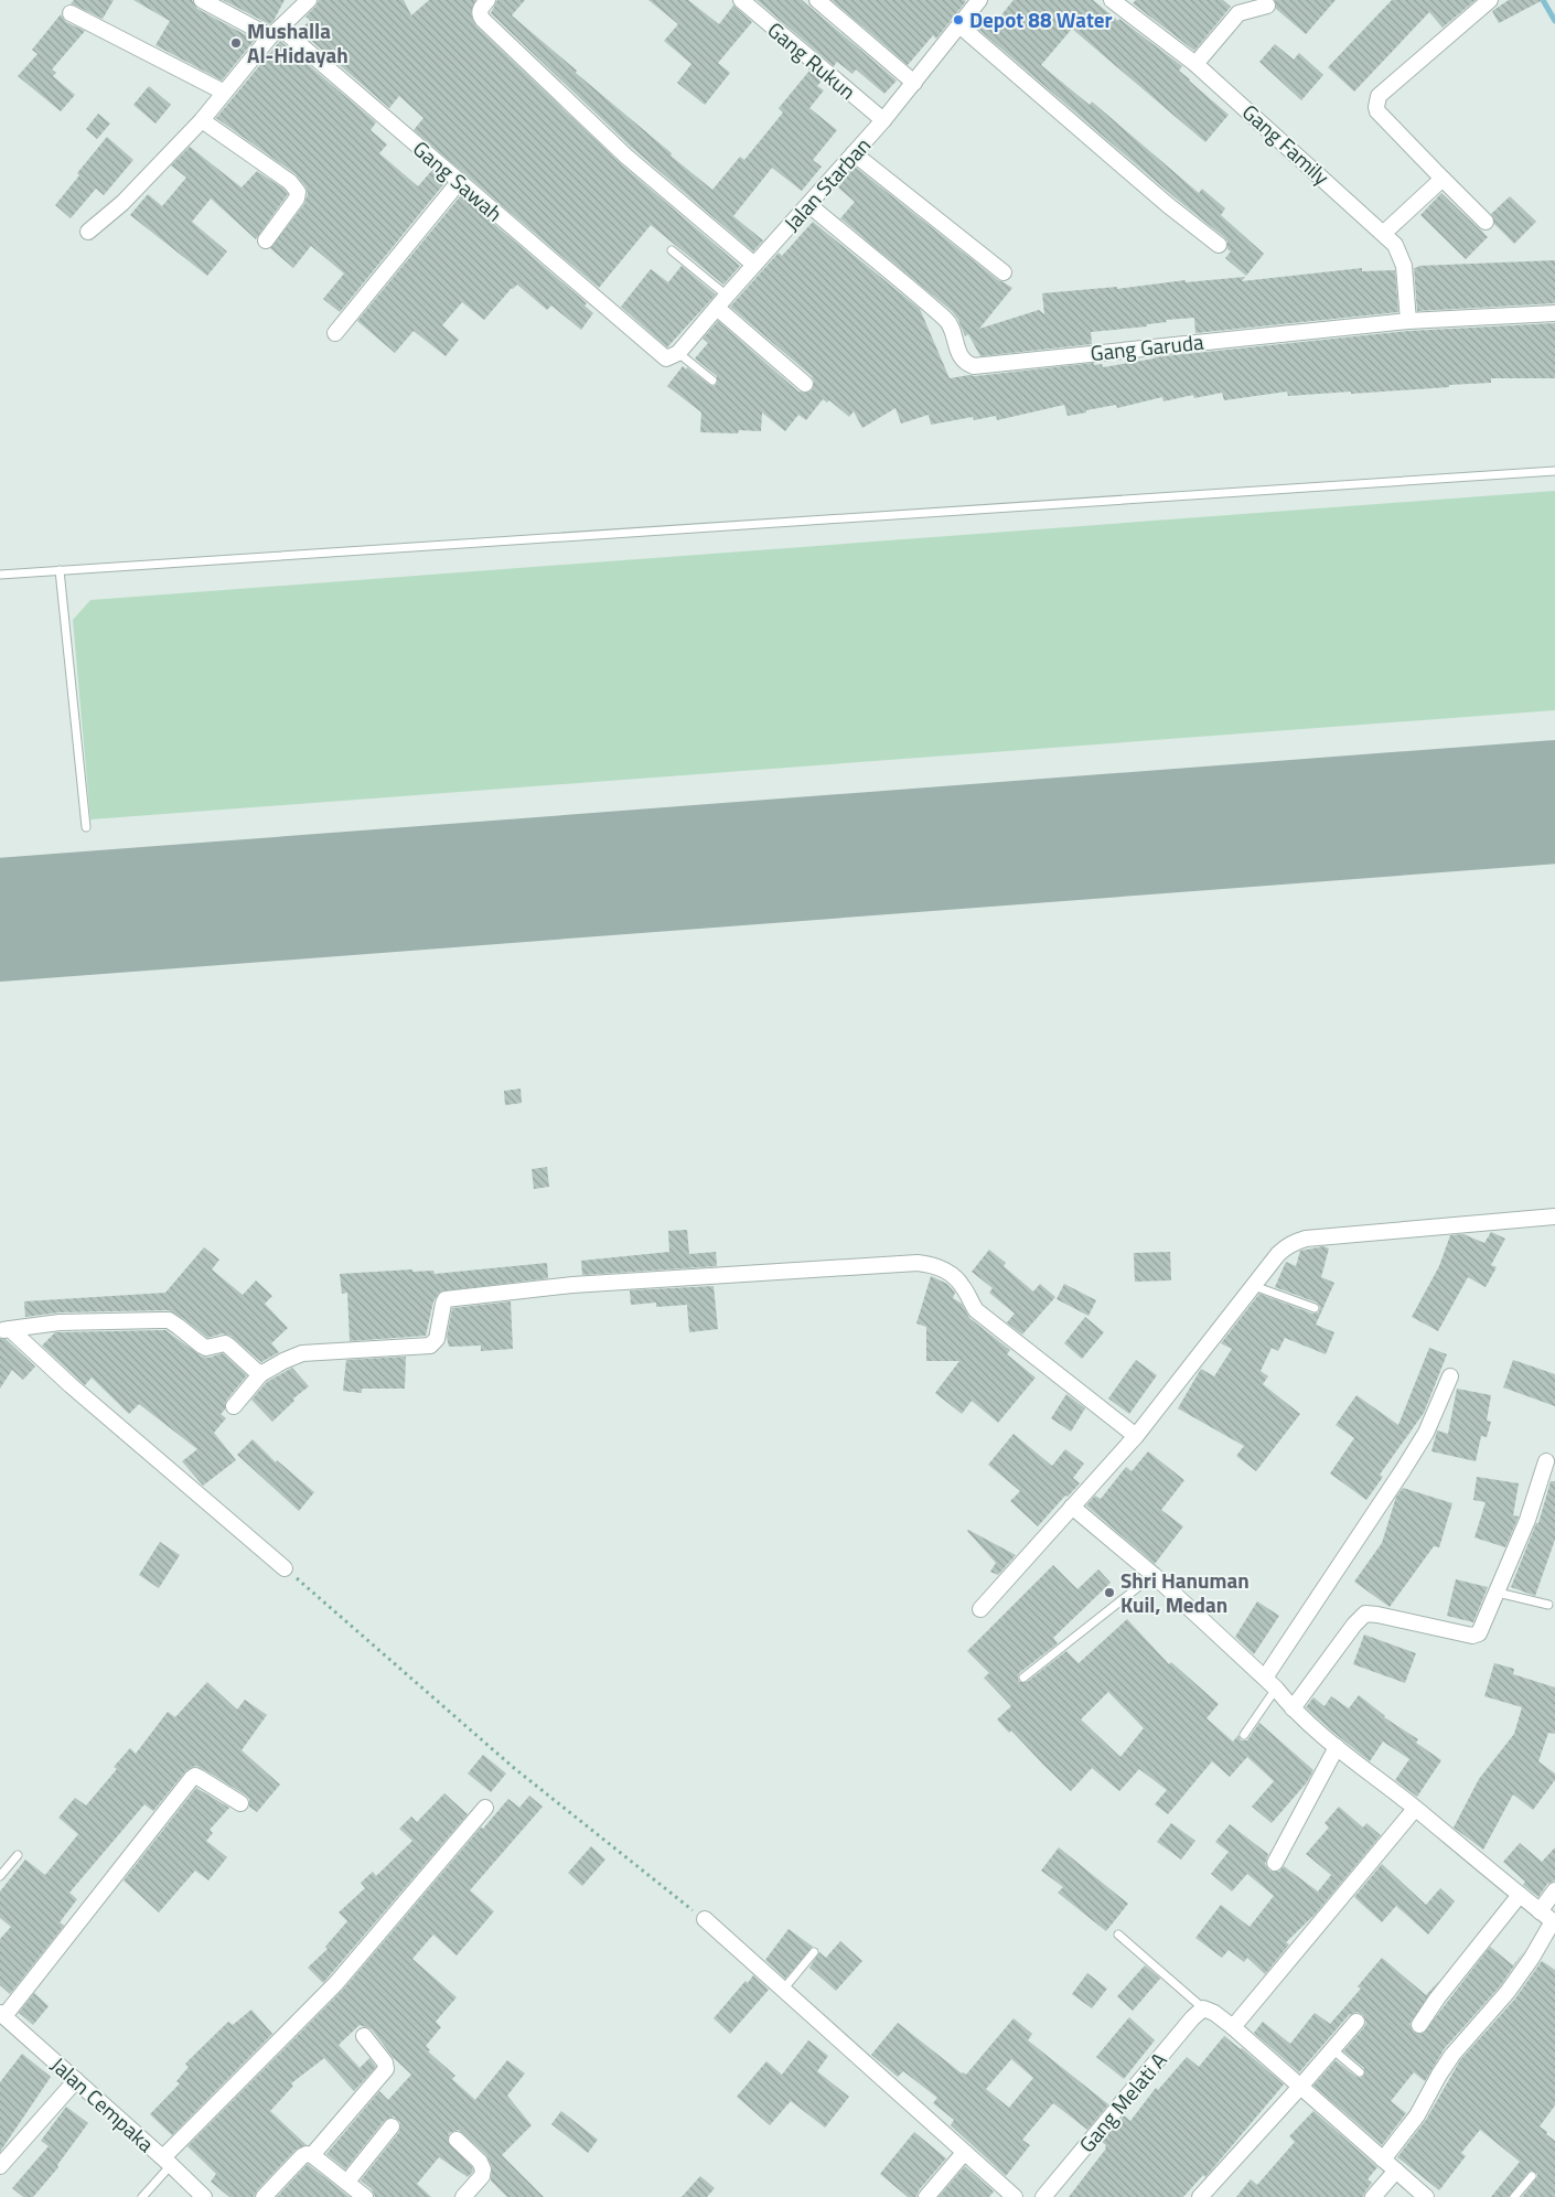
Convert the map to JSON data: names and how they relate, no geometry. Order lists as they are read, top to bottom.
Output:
{
  "streets": {
    "street": [
      "Gang Rukun",
      "Gang Family",
      "Gang Sawah",
      "Jalan Starban",
      "Gang Garuda",
      "Gang Melati A",
      "Jalan Cempaka"
    ]
  },
  "crossings": [
    ["Gang Rukun", "Jalan Starban"],
    ["Gang Family", "Gang Garuda"],
    ["Gang Sawah", "Jalan Starban"],
    ["Jalan Starban", "Gang Garuda"]
  ],
  "places": ["Depot 88 Water", "Mushalla Al-Hidayah", "Shri Hanuman Kuil, Medan"]
}
